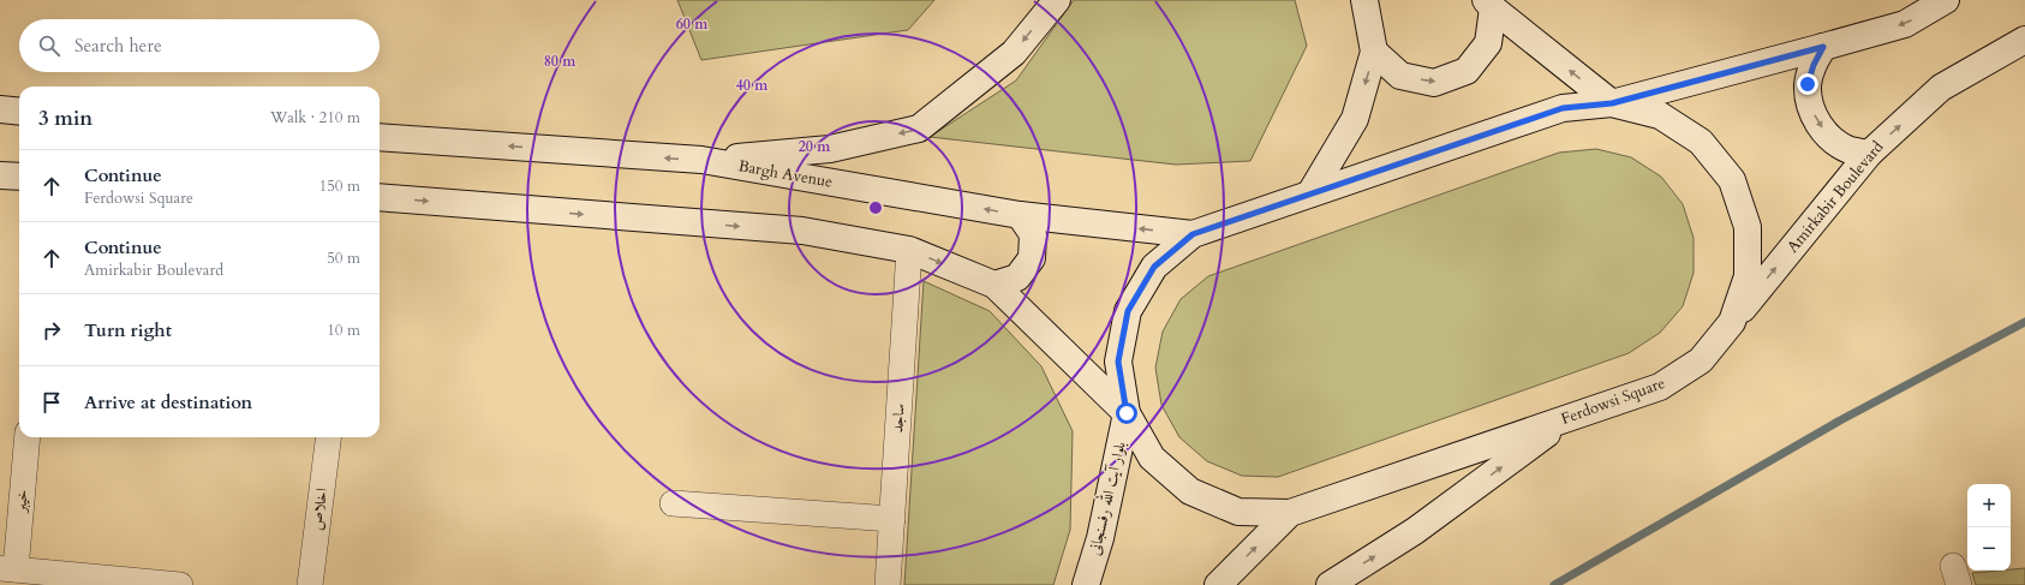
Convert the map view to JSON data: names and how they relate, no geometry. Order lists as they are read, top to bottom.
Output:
{
  "streets": {
    "main road": [
      "Bargh Avenue",
      "Amirkabir Boulevard",
      "Ferdowsi Square",
      "بلوار آیت الله رفسنجانی"
    ],
    "street": ["ساجد", "خیبر", "اخلاص"]
  },
  "crossings": [
    ["Bargh Avenue", "Ferdowsi Square"],
    ["Amirkabir Boulevard", "Ferdowsi Square"],
    ["Ferdowsi Square", "بلوار آیت الله رفسنجانی"]
  ],
  "page": {
    "search": "Search here",
    "heading": ["3 min", "Walk · 210 m"],
    "list": [
      ["Continue", "Ferdowsi Square", "150 m"],
      ["Continue", "Amirkabir Boulevard", "50 m"],
      ["Turn right", "10 m"],
      "Arrive at destination"
    ],
    "map_buttons": ["+", "−"]
  },
  "rings": [
    "60 m",
    "80 m",
    "40 m",
    "20 m"
  ]
}
